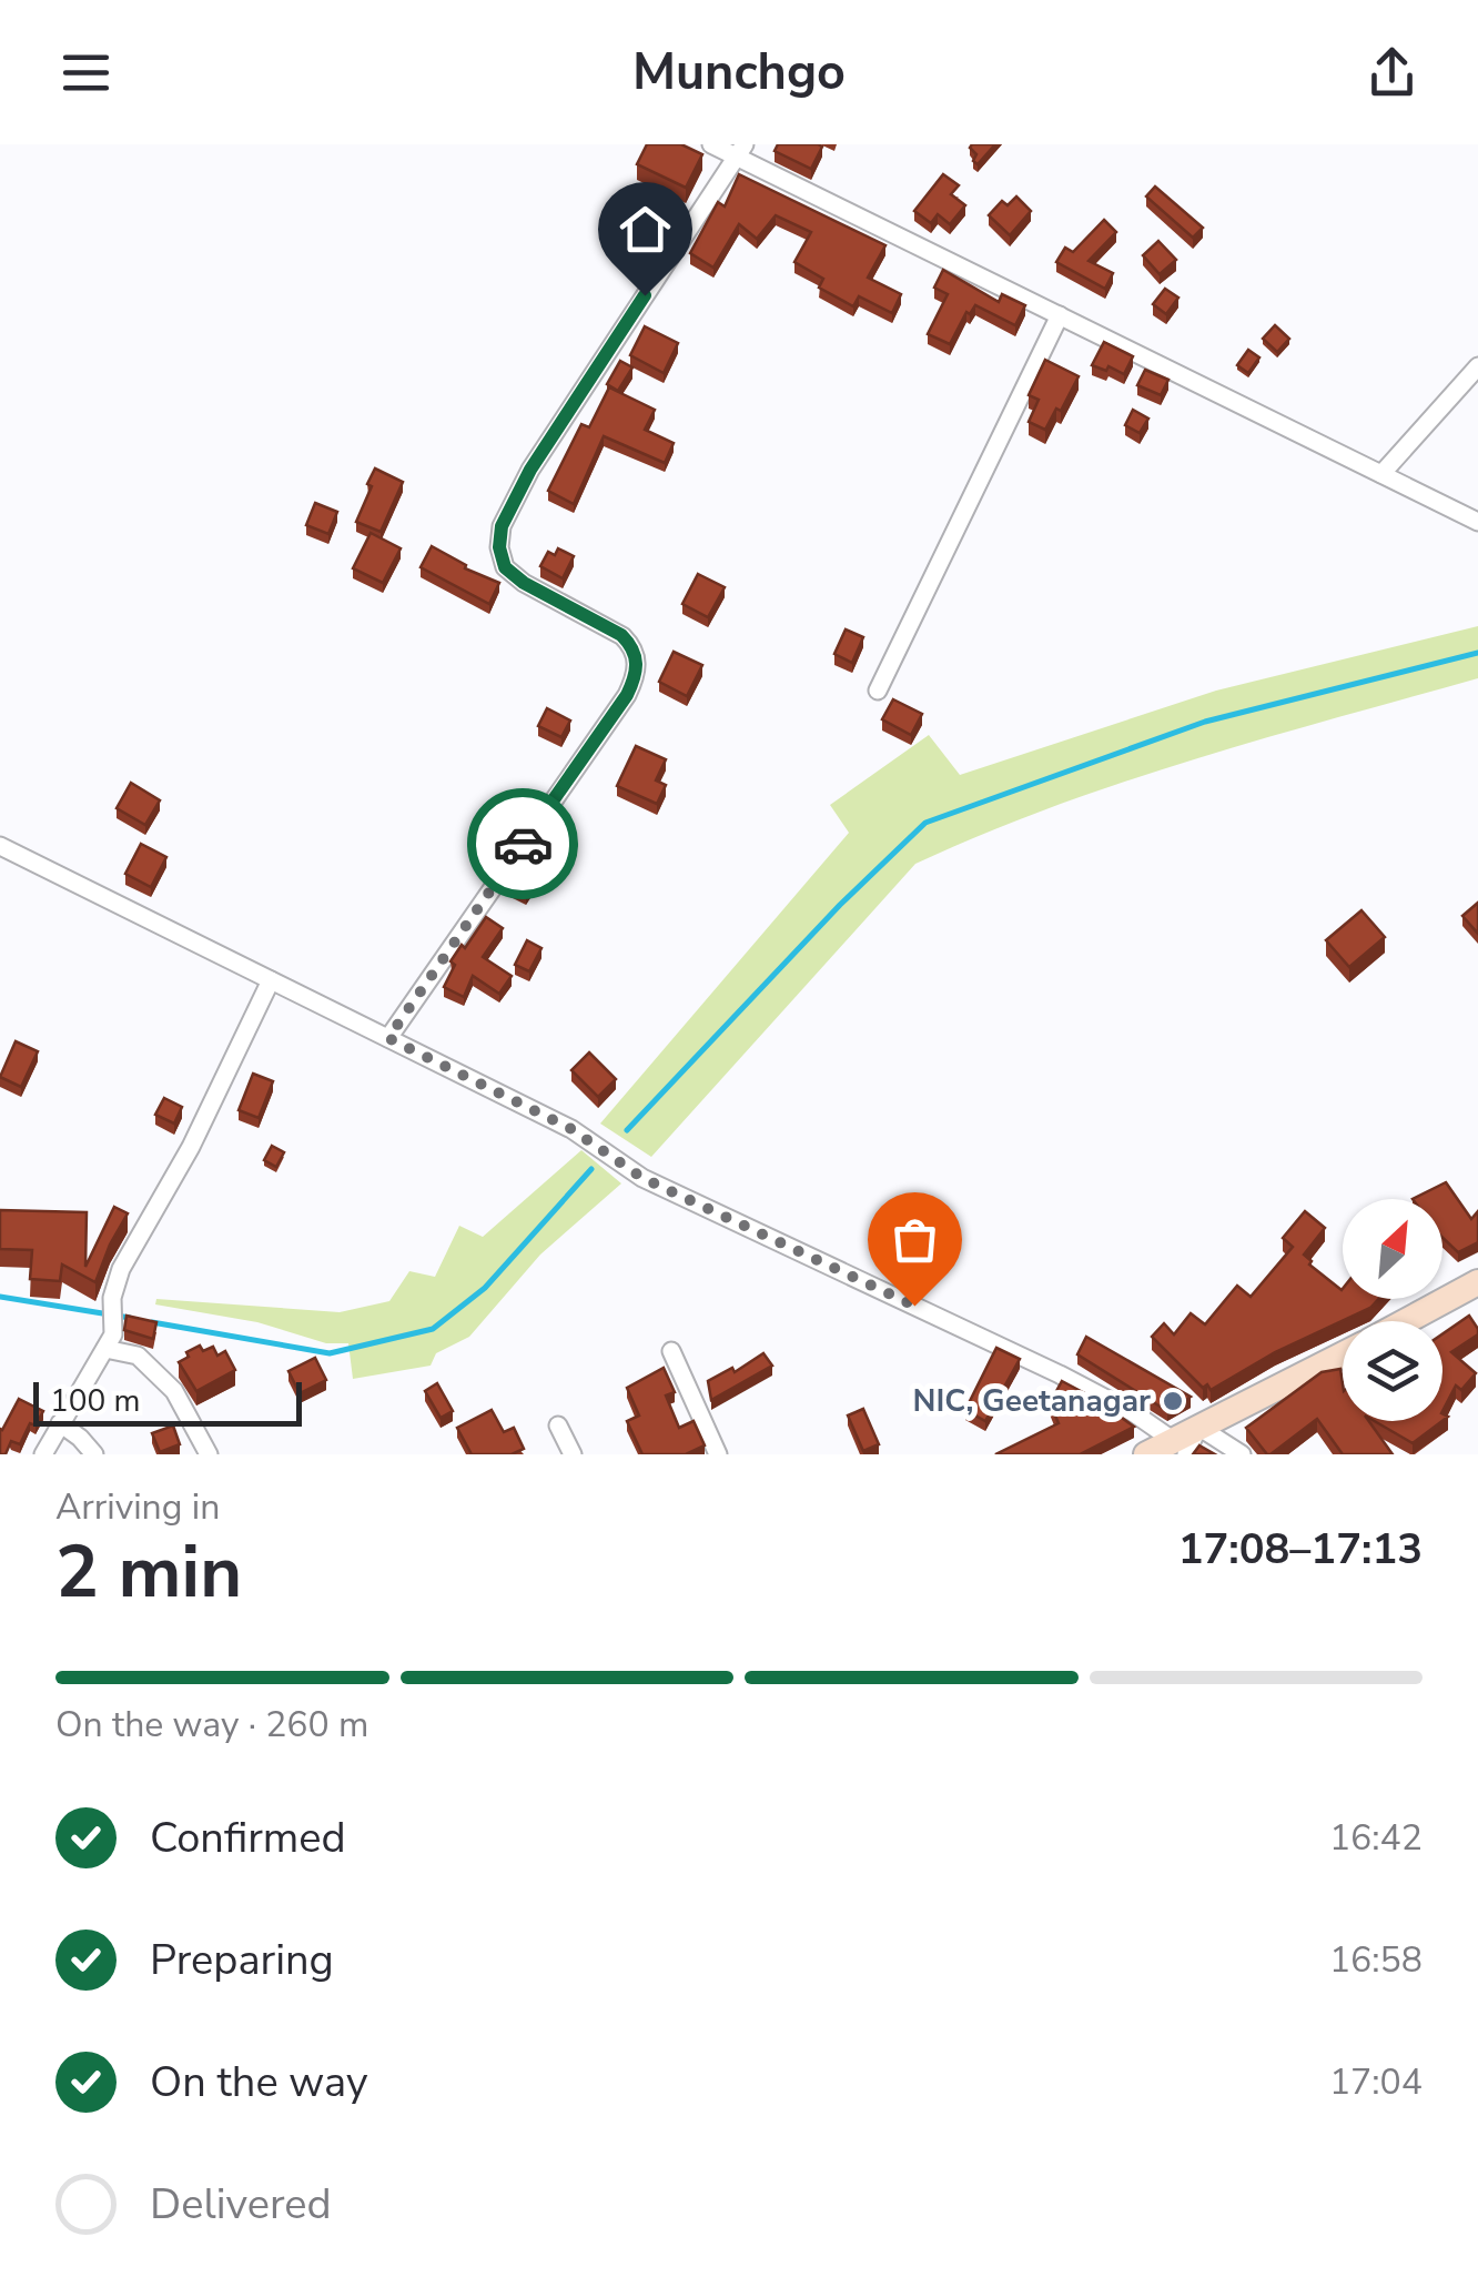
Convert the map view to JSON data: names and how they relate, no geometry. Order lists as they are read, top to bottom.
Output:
{
  "places": ["NIC, Geetanagar"],
  "scale_bar": "100 m",
  "north": "top right",
  "page": {
    "header": "Munchgo",
    "scale": "100 m",
    "heading": ["2 min", "Arriving in", "17:08–17:13"],
    "bar": "On the way · 260 m",
    "list": [
      ["Confirmed", "16:42"],
      ["Preparing", "16:58"],
      ["On the way", "17:04"],
      "Delivered"
    ]
  }
}
